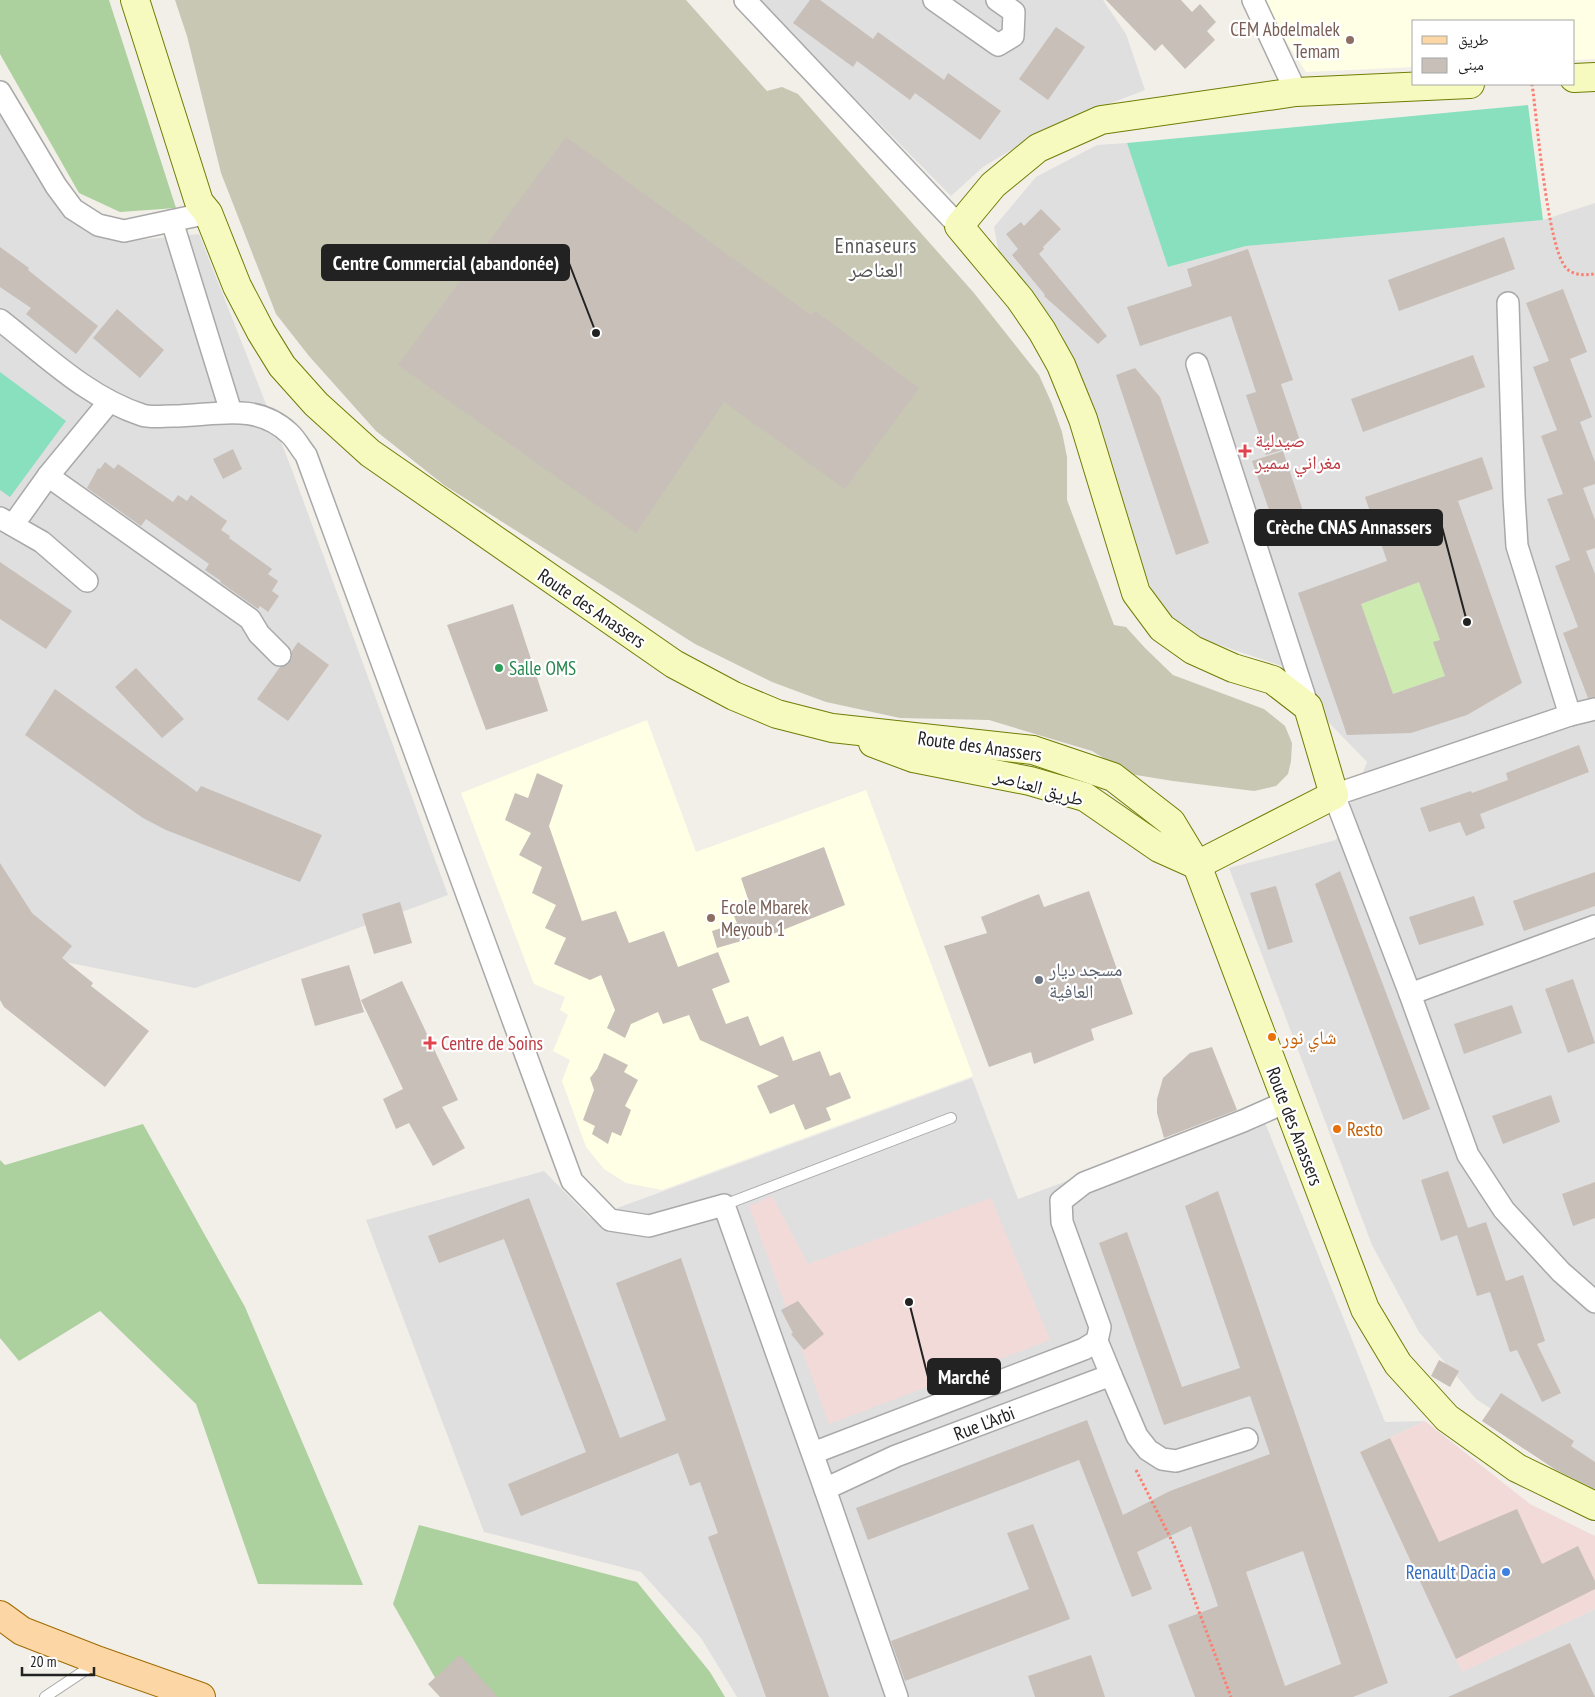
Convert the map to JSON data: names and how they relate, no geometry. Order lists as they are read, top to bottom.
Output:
{
  "streets": {
    "main road": ["Route des Anassers", "طريق العناصر"],
    "street": ["Rue L'Arbi"]
  },
  "crossings": [
    ["Route des Anassers", "طريق العناصر"]
  ],
  "districts": ["Ennaseurs العناصر"],
  "places": {
    "other": [
      "CEM Abdelmalek Temam",
      "Centre Commercial (abandonée)",
      "Crèche CNAS Annassers",
      "Salle OMS",
      "Ecole Mbarek Meyoub 1",
      "مسجد ديار العافية",
      "شاي نور",
      "Resto",
      "Marché",
      "Renault Dacia"
    ],
    "health": ["صيدلية مغراني سمير", "Centre de Soins"]
  },
  "legend": ["طريق", "مبنى"],
  "scale_bar": "20 m"
}
